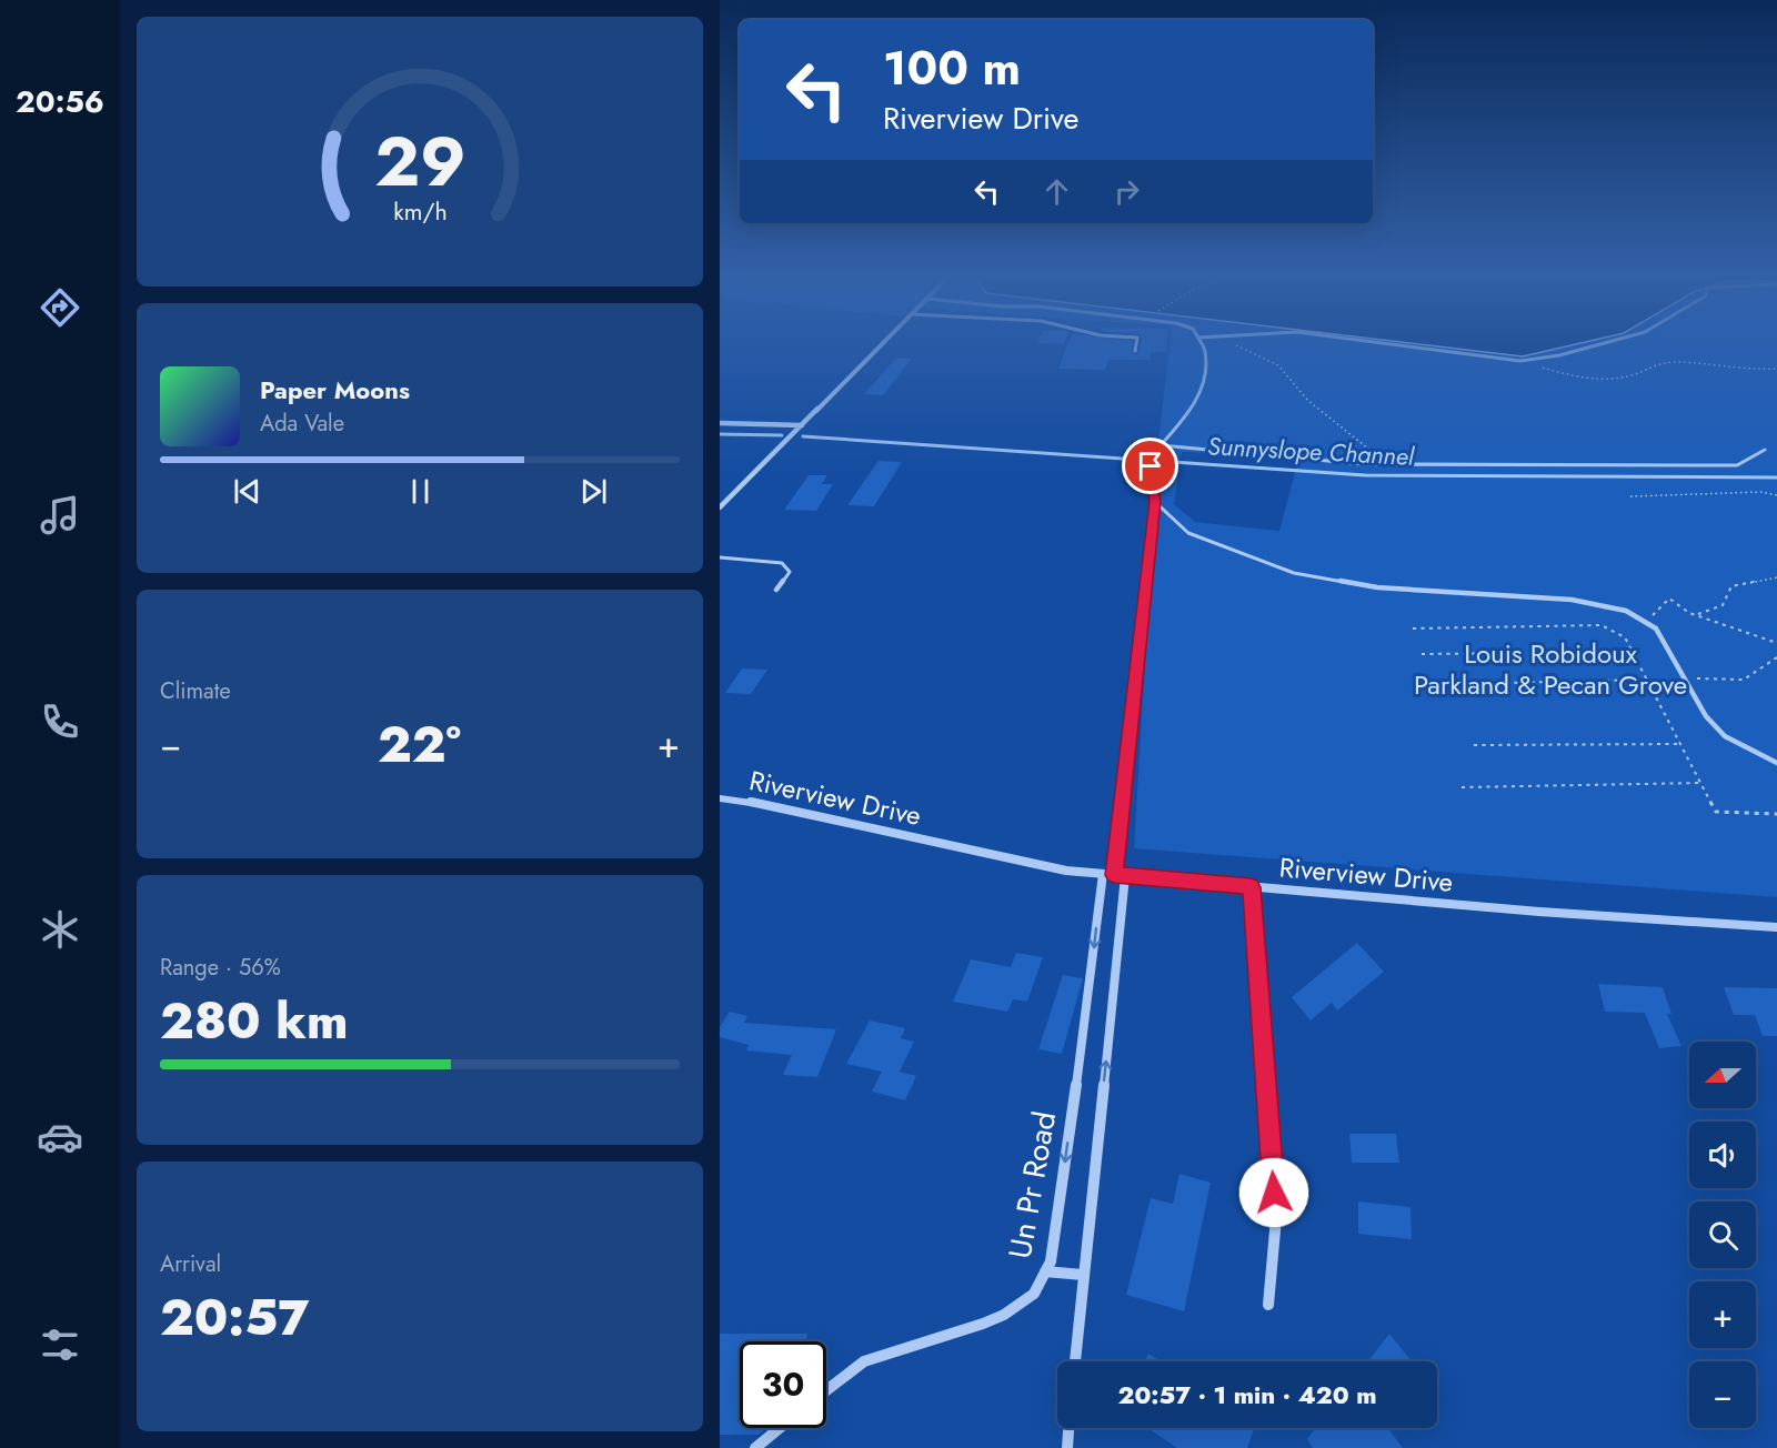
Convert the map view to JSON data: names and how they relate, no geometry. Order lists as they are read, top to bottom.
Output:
{
  "streets": {
    "street": ["Riverview Drive", "Un Pr Road"]
  },
  "crossings": [
    ["Riverview Drive", "Un Pr Road"]
  ],
  "water": ["Sunnyslope Channel"],
  "parks": ["Louis Robidoux Parkland & Pecan Grove"],
  "north": "left",
  "page": {
    "tabs": "20:56",
    "turn": ["100 m", "Riverview Drive"],
    "song": ["Paper Moons", "Ada Vale"],
    "tile": [
      "Climate",
      ["Range · 56%", "280 km"],
      ["Arrival", "20:57"]
    ],
    "heat": ["−", "22°", "+"],
    "map_buttons": ["+", "−"],
    "limit": "30",
    "trip": "20:57 · 1 min · 420 m",
    "gauge": ["29", "km/h"]
  }
}
